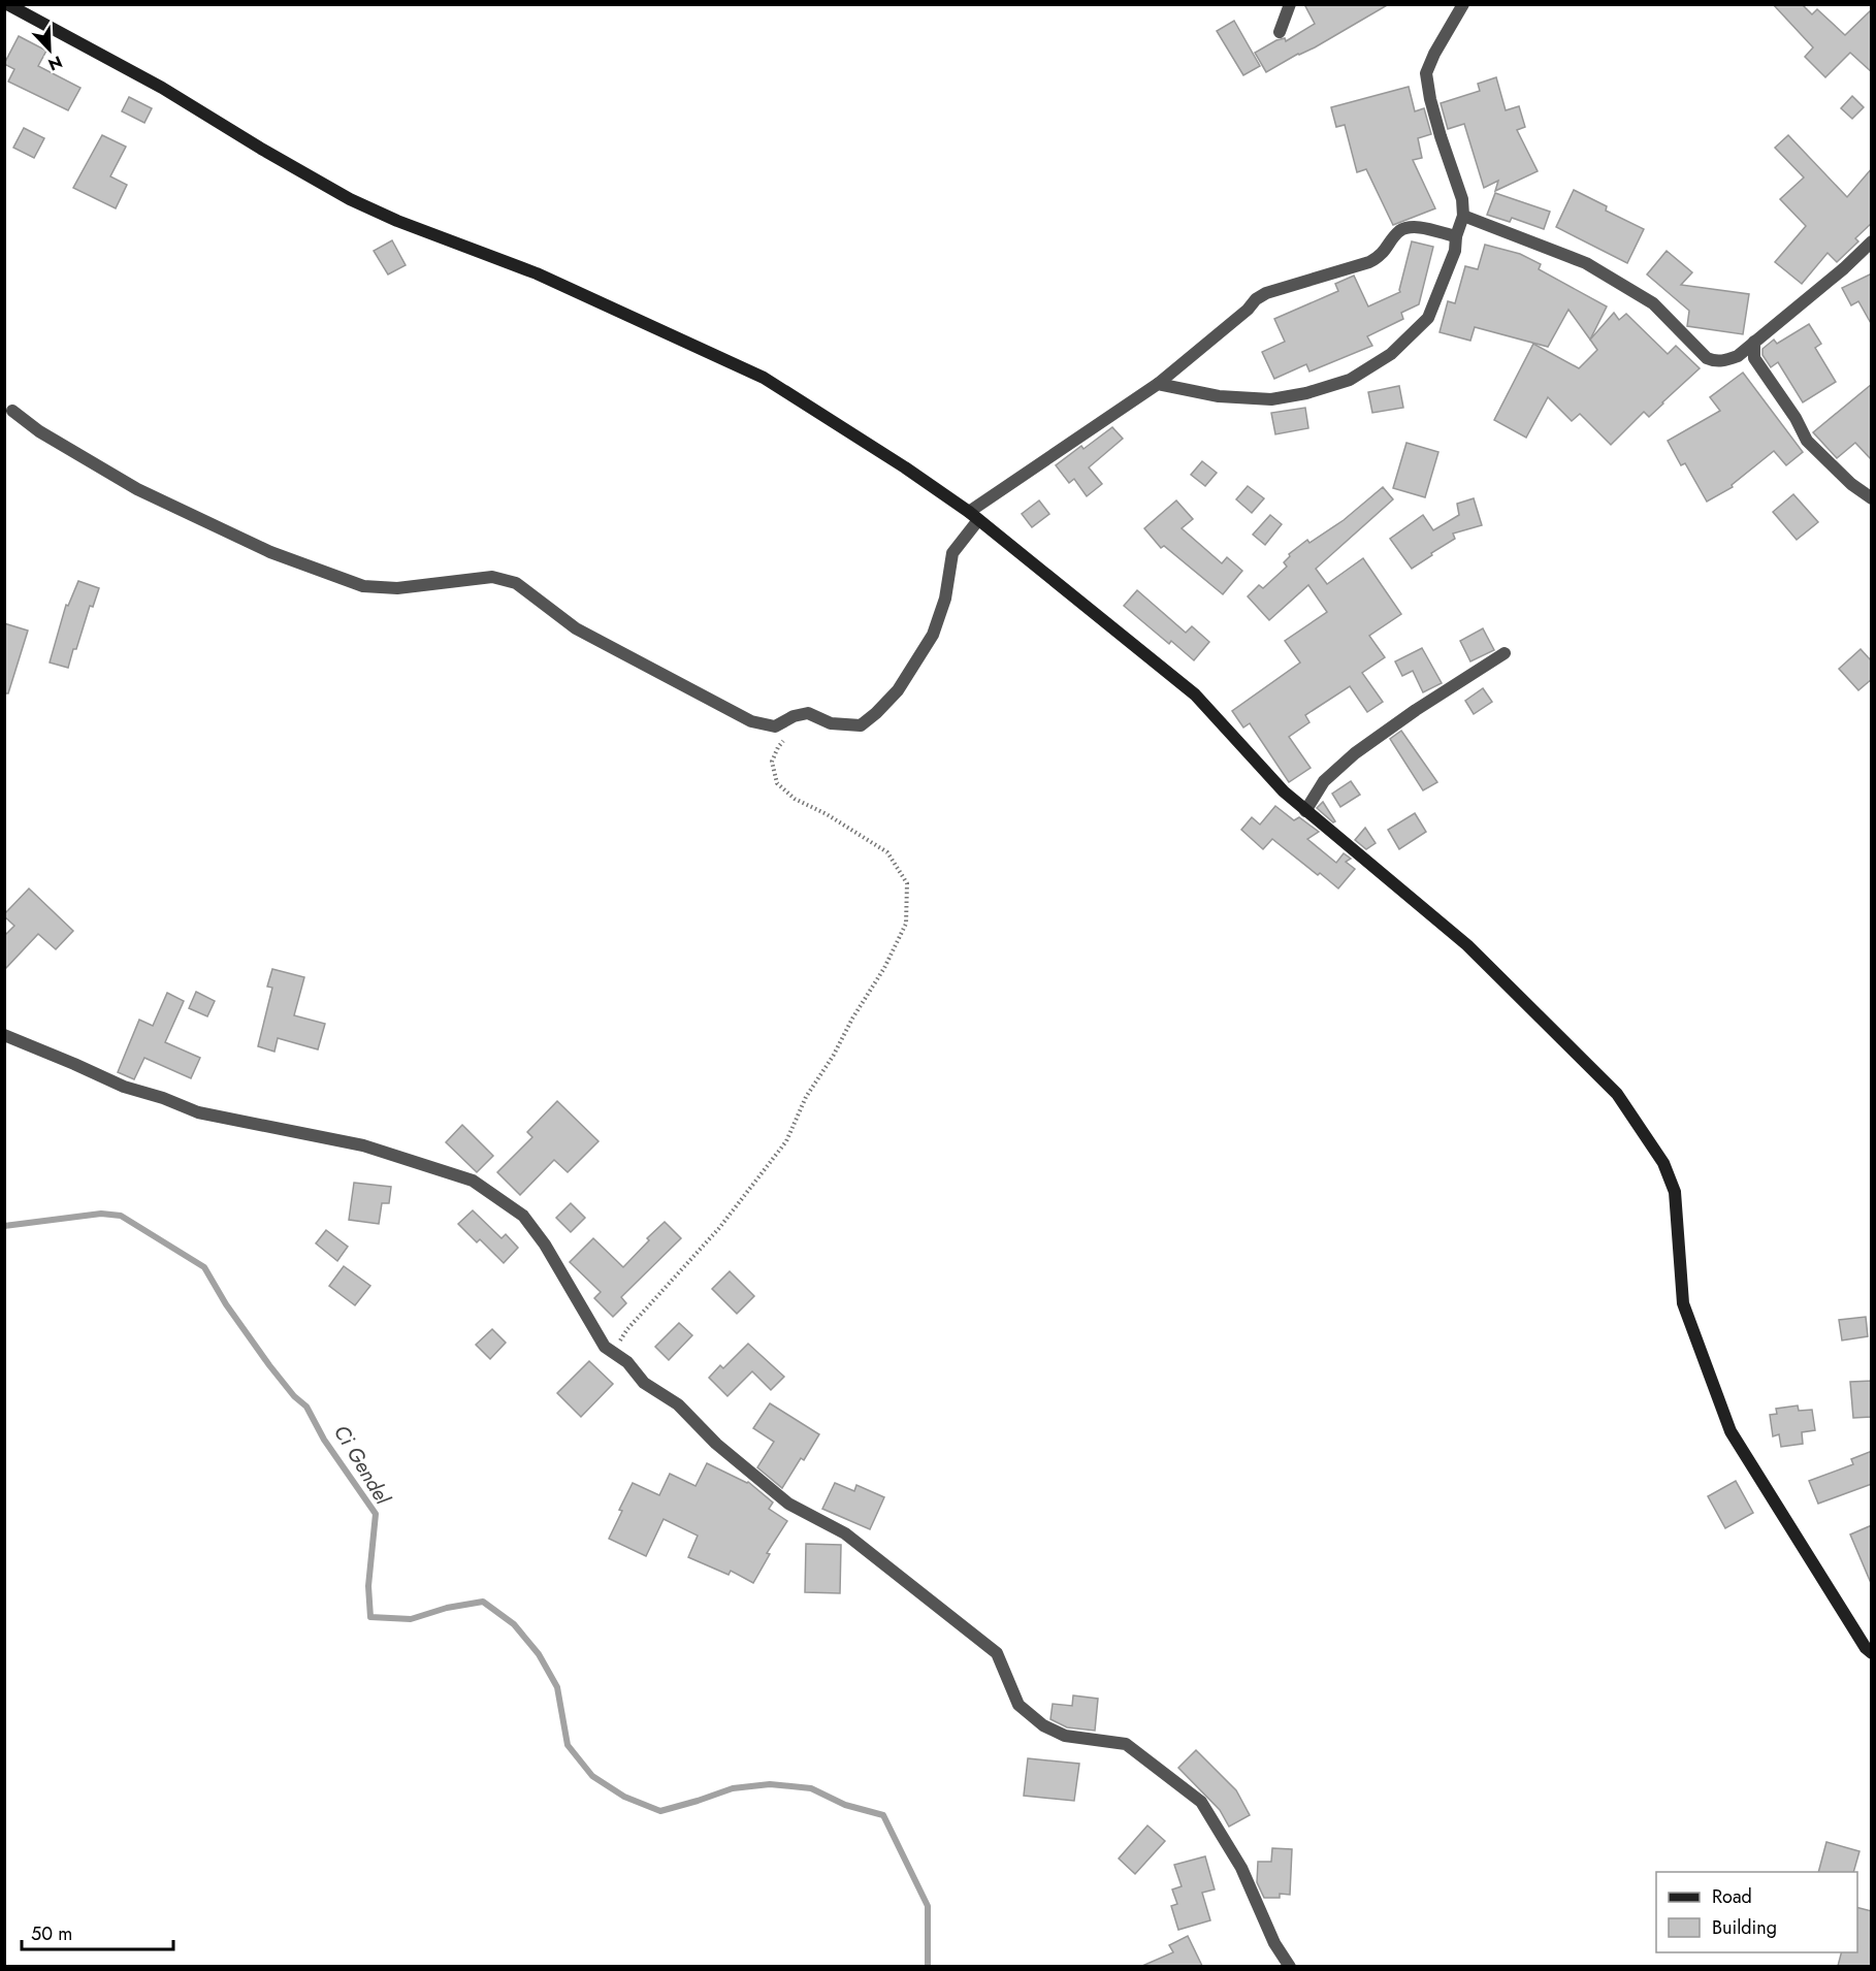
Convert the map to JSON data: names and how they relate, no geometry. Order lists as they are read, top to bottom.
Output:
{
  "water": ["Ci Gendel"],
  "legend": ["Road", "Building"],
  "scale_bar": "50 m",
  "north": "bottom right"
}
